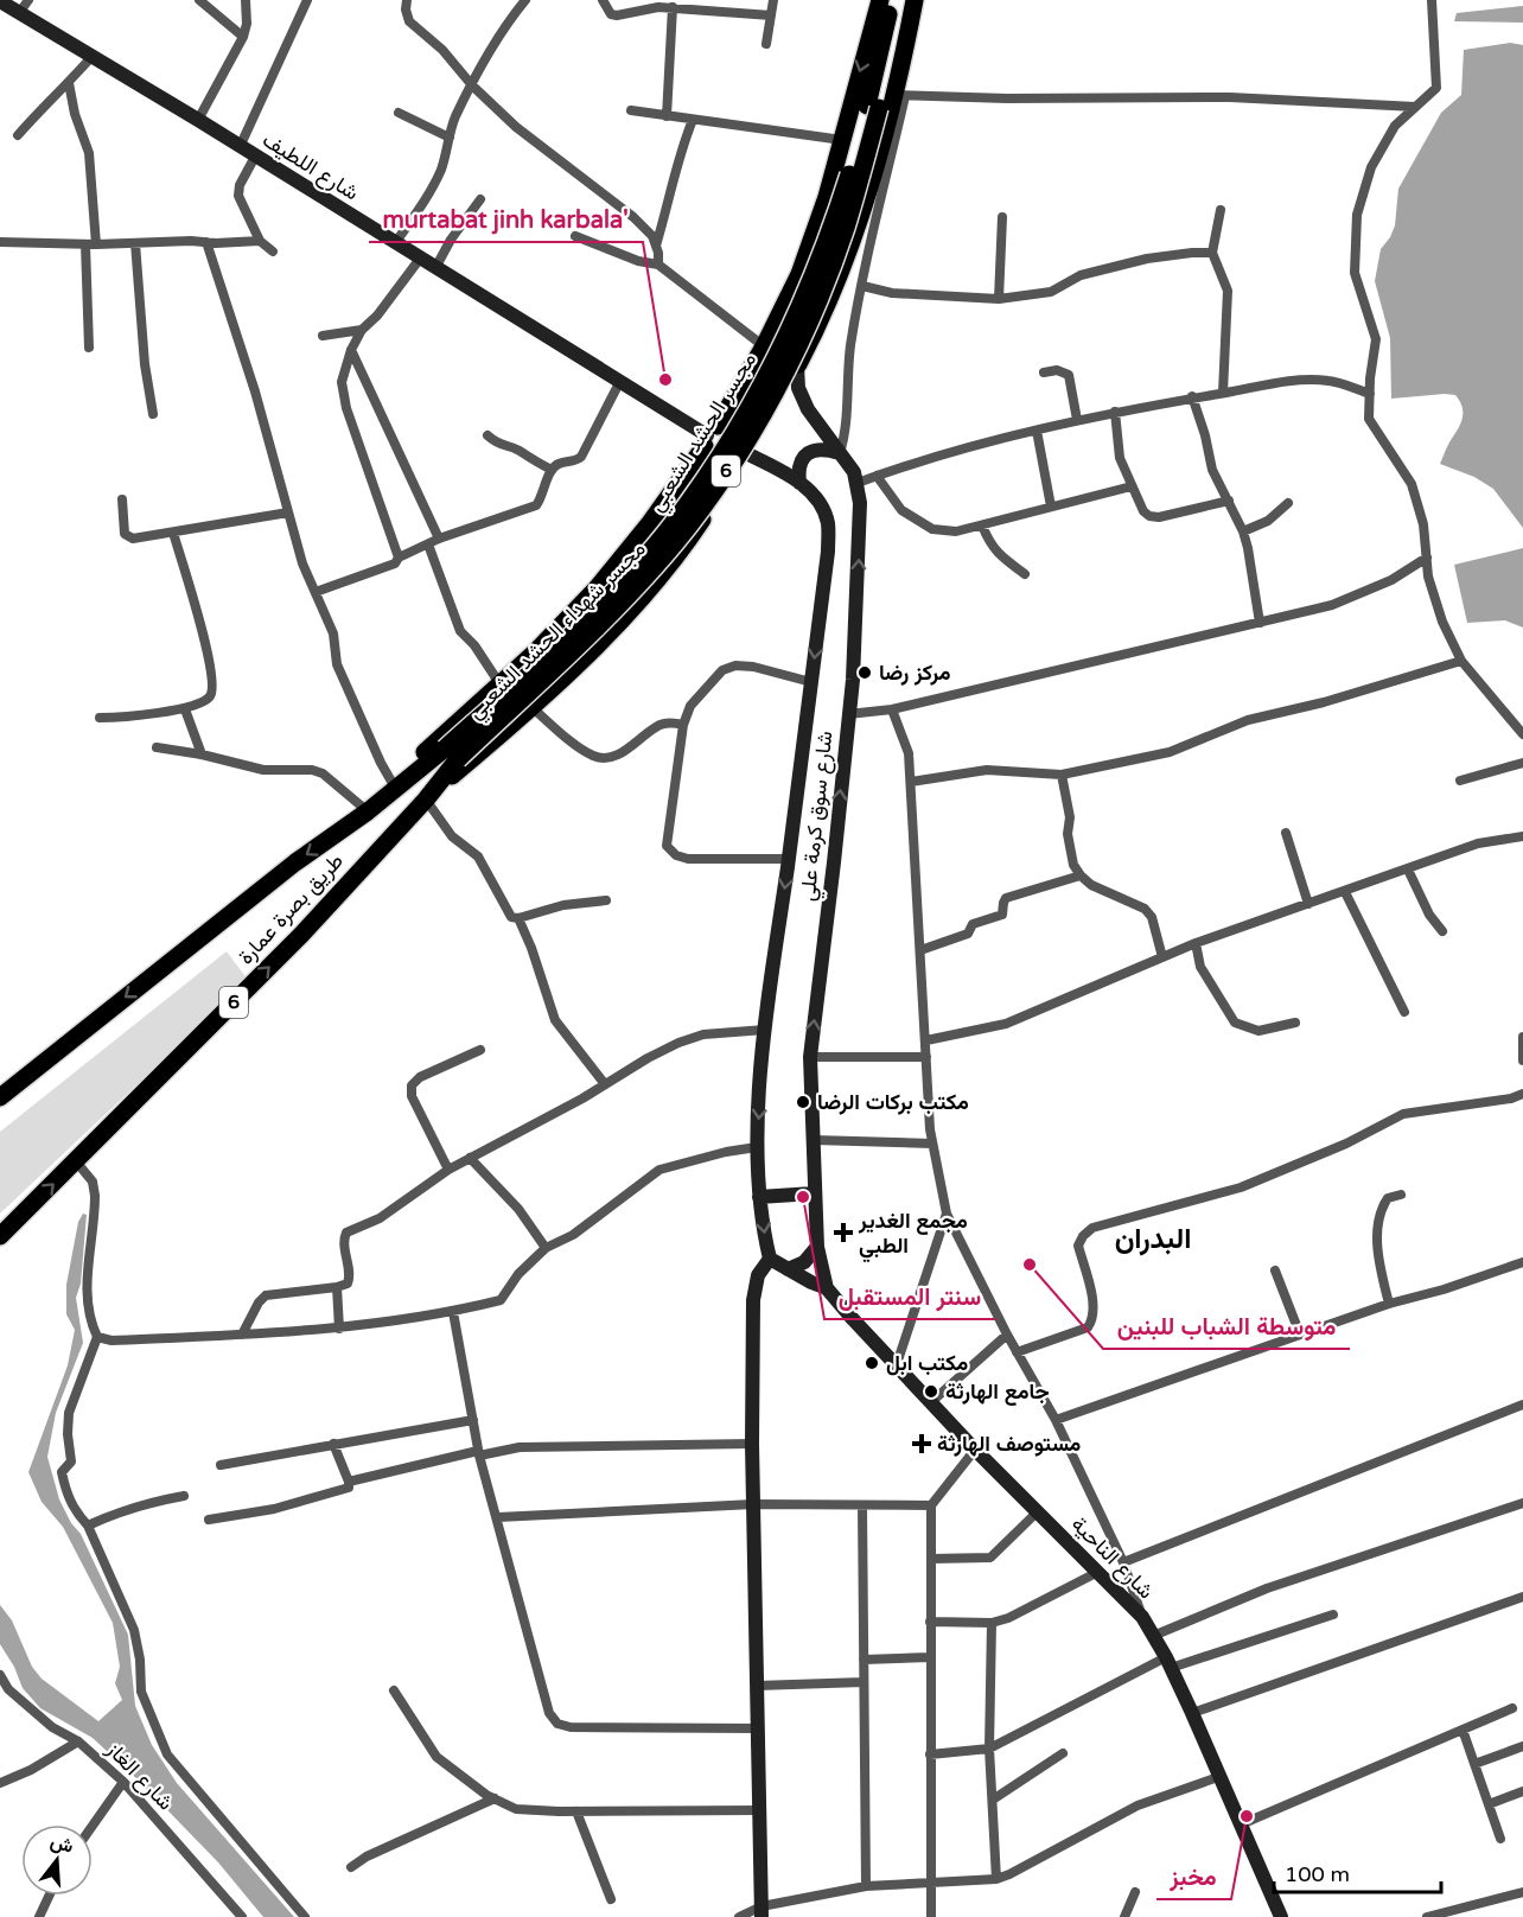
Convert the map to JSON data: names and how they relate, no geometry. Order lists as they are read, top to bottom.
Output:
{
  "streets": {
    "highway": ["6", "مجسر شهداء الحشد الشعبي", "طريق بصرة عمارة"],
    "main road": ["شارع اللطيف", "شارع سوق كرمة علي", "شارع الناحية"],
    "street": ["شارع الغاز"]
  },
  "crossings": [
    ["6", "مجسر شهداء الحشد الشعبي"],
    ["مجسر شهداء الحشد الشعبي", "طريق بصرة عمارة"],
    ["شارع سوق كرمة علي", "شارع الناحية"]
  ],
  "districts": ["البدران"],
  "places": {
    "other": [
      "murtabat jinh karbala'",
      "مركز رضا",
      "مكتب بركات الرضا",
      "سنتر المستقبل",
      "متوسطة الشباب للبنين",
      "مكتب ابل",
      "جامع الهارثة",
      "مخبز"
    ],
    "health": ["مجمع الغدير الطبي", "مستوصف الهارثة"]
  },
  "scale_bar": "100 m",
  "north": "top"
}
